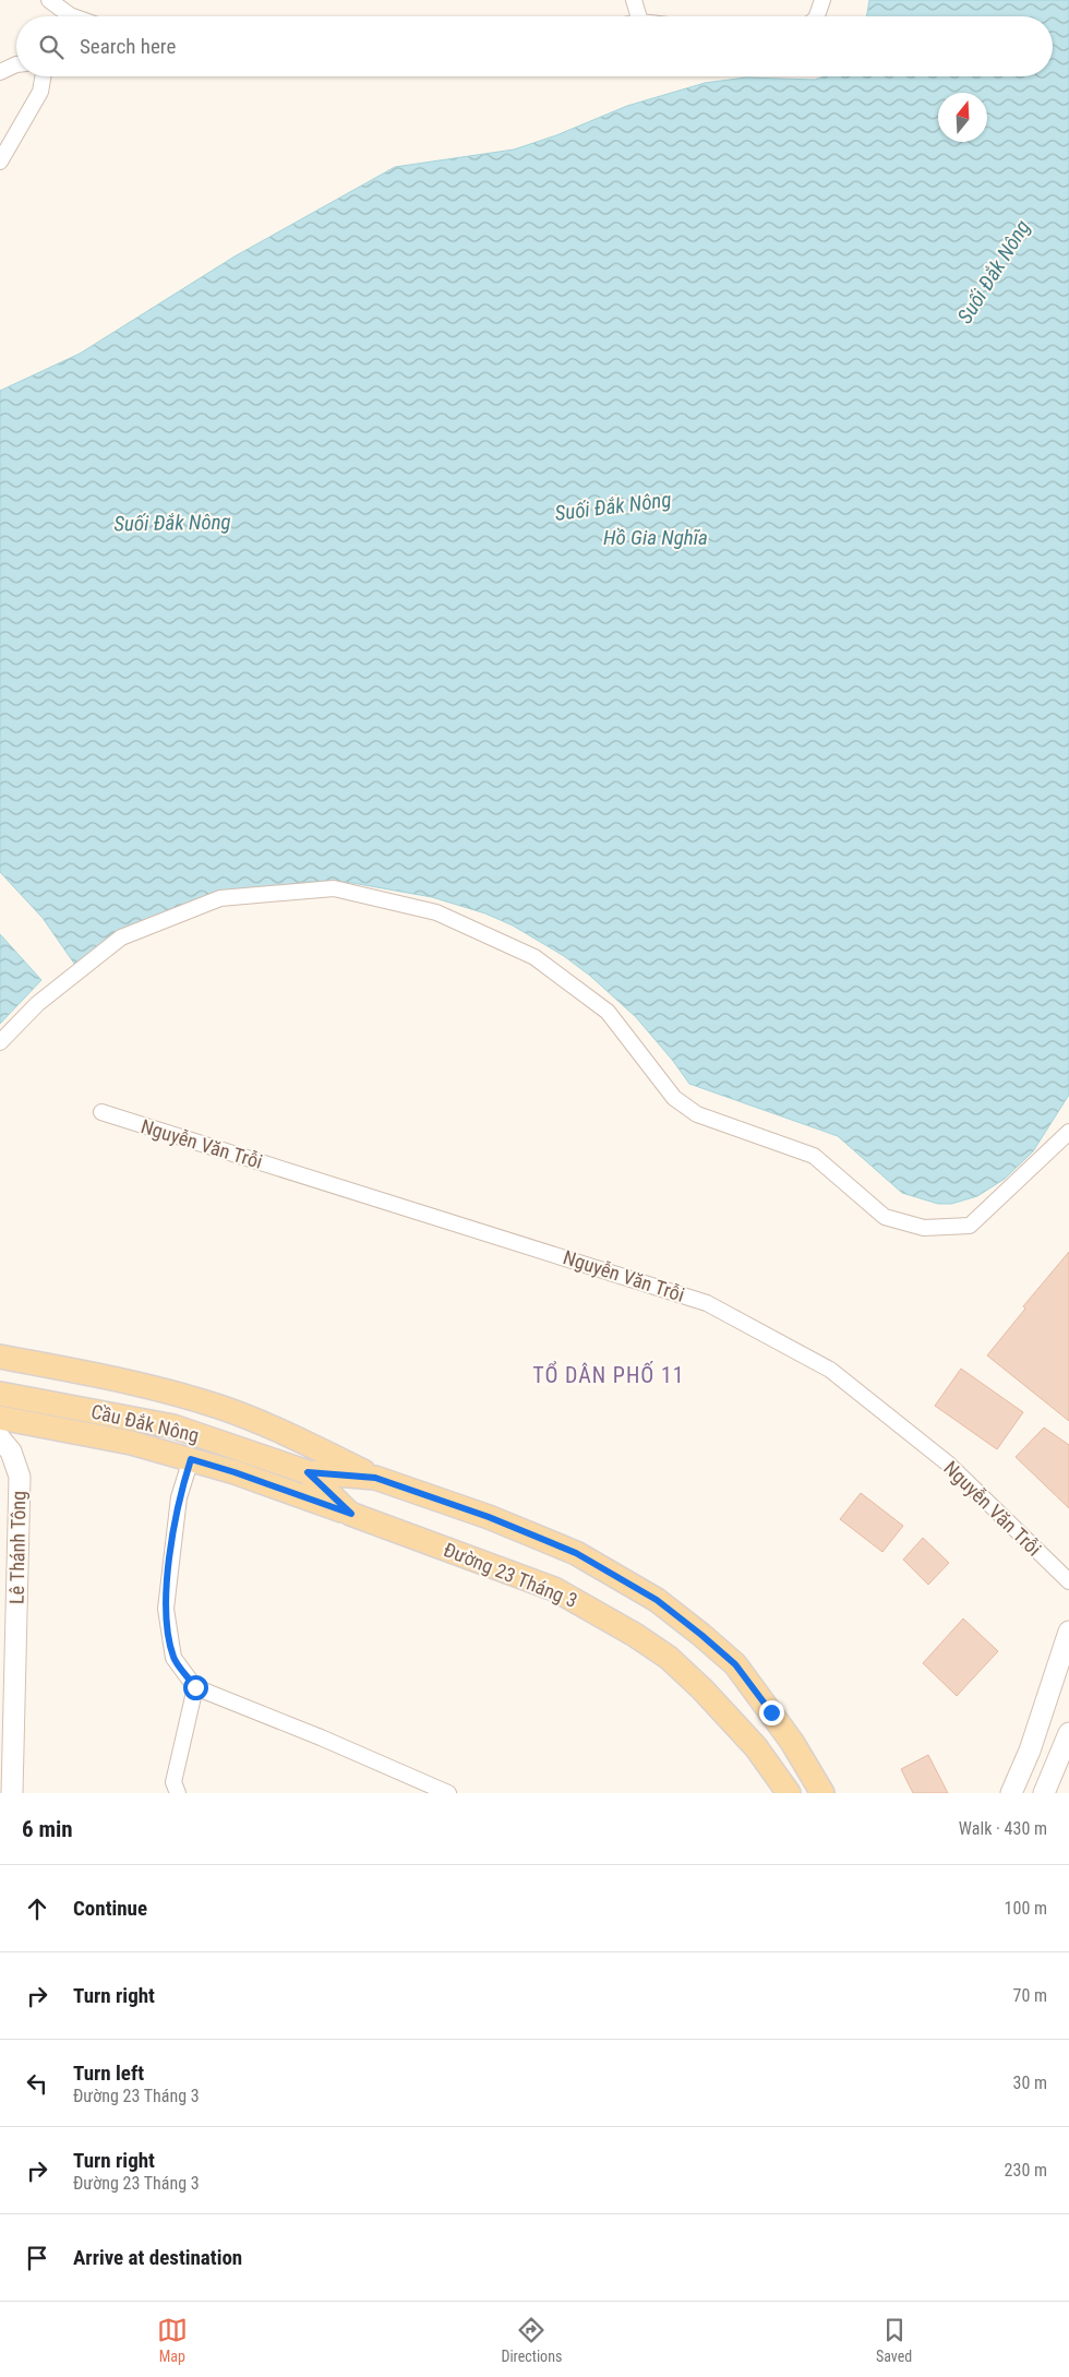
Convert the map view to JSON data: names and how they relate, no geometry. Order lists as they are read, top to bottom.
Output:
{
  "streets": {
    "main road": ["Cầu Đắk Nông", "Đường 23 Tháng 3"],
    "street": ["Nguyễn Văn Trỗi", "Lê Thánh Tông"]
  },
  "crossings": [
    ["Cầu Đắk Nông", "Đường 23 Tháng 3"]
  ],
  "districts": ["TỔ DÂN PHỐ 11"],
  "water": ["Suối Đắk Nông", "Hồ Gia Nghĩa"],
  "north": "top",
  "page": {
    "search": "Search here",
    "heading": ["6 min", "Walk · 430 m"],
    "list": [
      ["Continue", "100 m"],
      ["Turn right", "70 m"],
      ["Turn left", "Đường 23 Tháng 3", "30 m"],
      ["Turn right", "Đường 23 Tháng 3", "230 m"],
      "Arrive at destination"
    ],
    "nav": ["Map", "Directions", "Saved"]
  }
}
